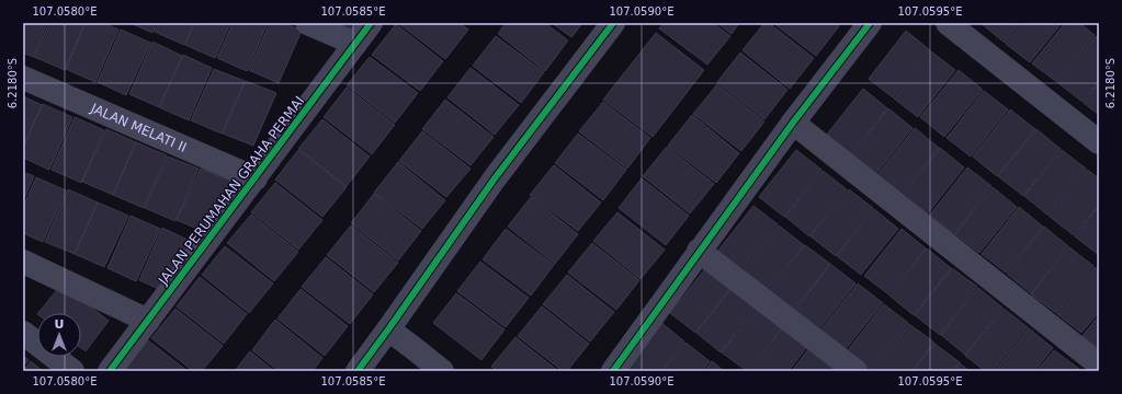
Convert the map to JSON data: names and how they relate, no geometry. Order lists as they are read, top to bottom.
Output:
{
  "streets": {
    "street": ["JALAN MELATI II", "JALAN PERUMAHAN GRAHA PERMAI"]
  },
  "crossings": [
    ["JALAN MELATI II", "JALAN PERUMAHAN GRAHA PERMAI"]
  ],
  "north": "top",
  "coordinates": [
    "107.0580°E",
    "107.0585°E",
    "107.0590°E",
    "107.0595°E",
    "6.2180°S"
  ]
}
